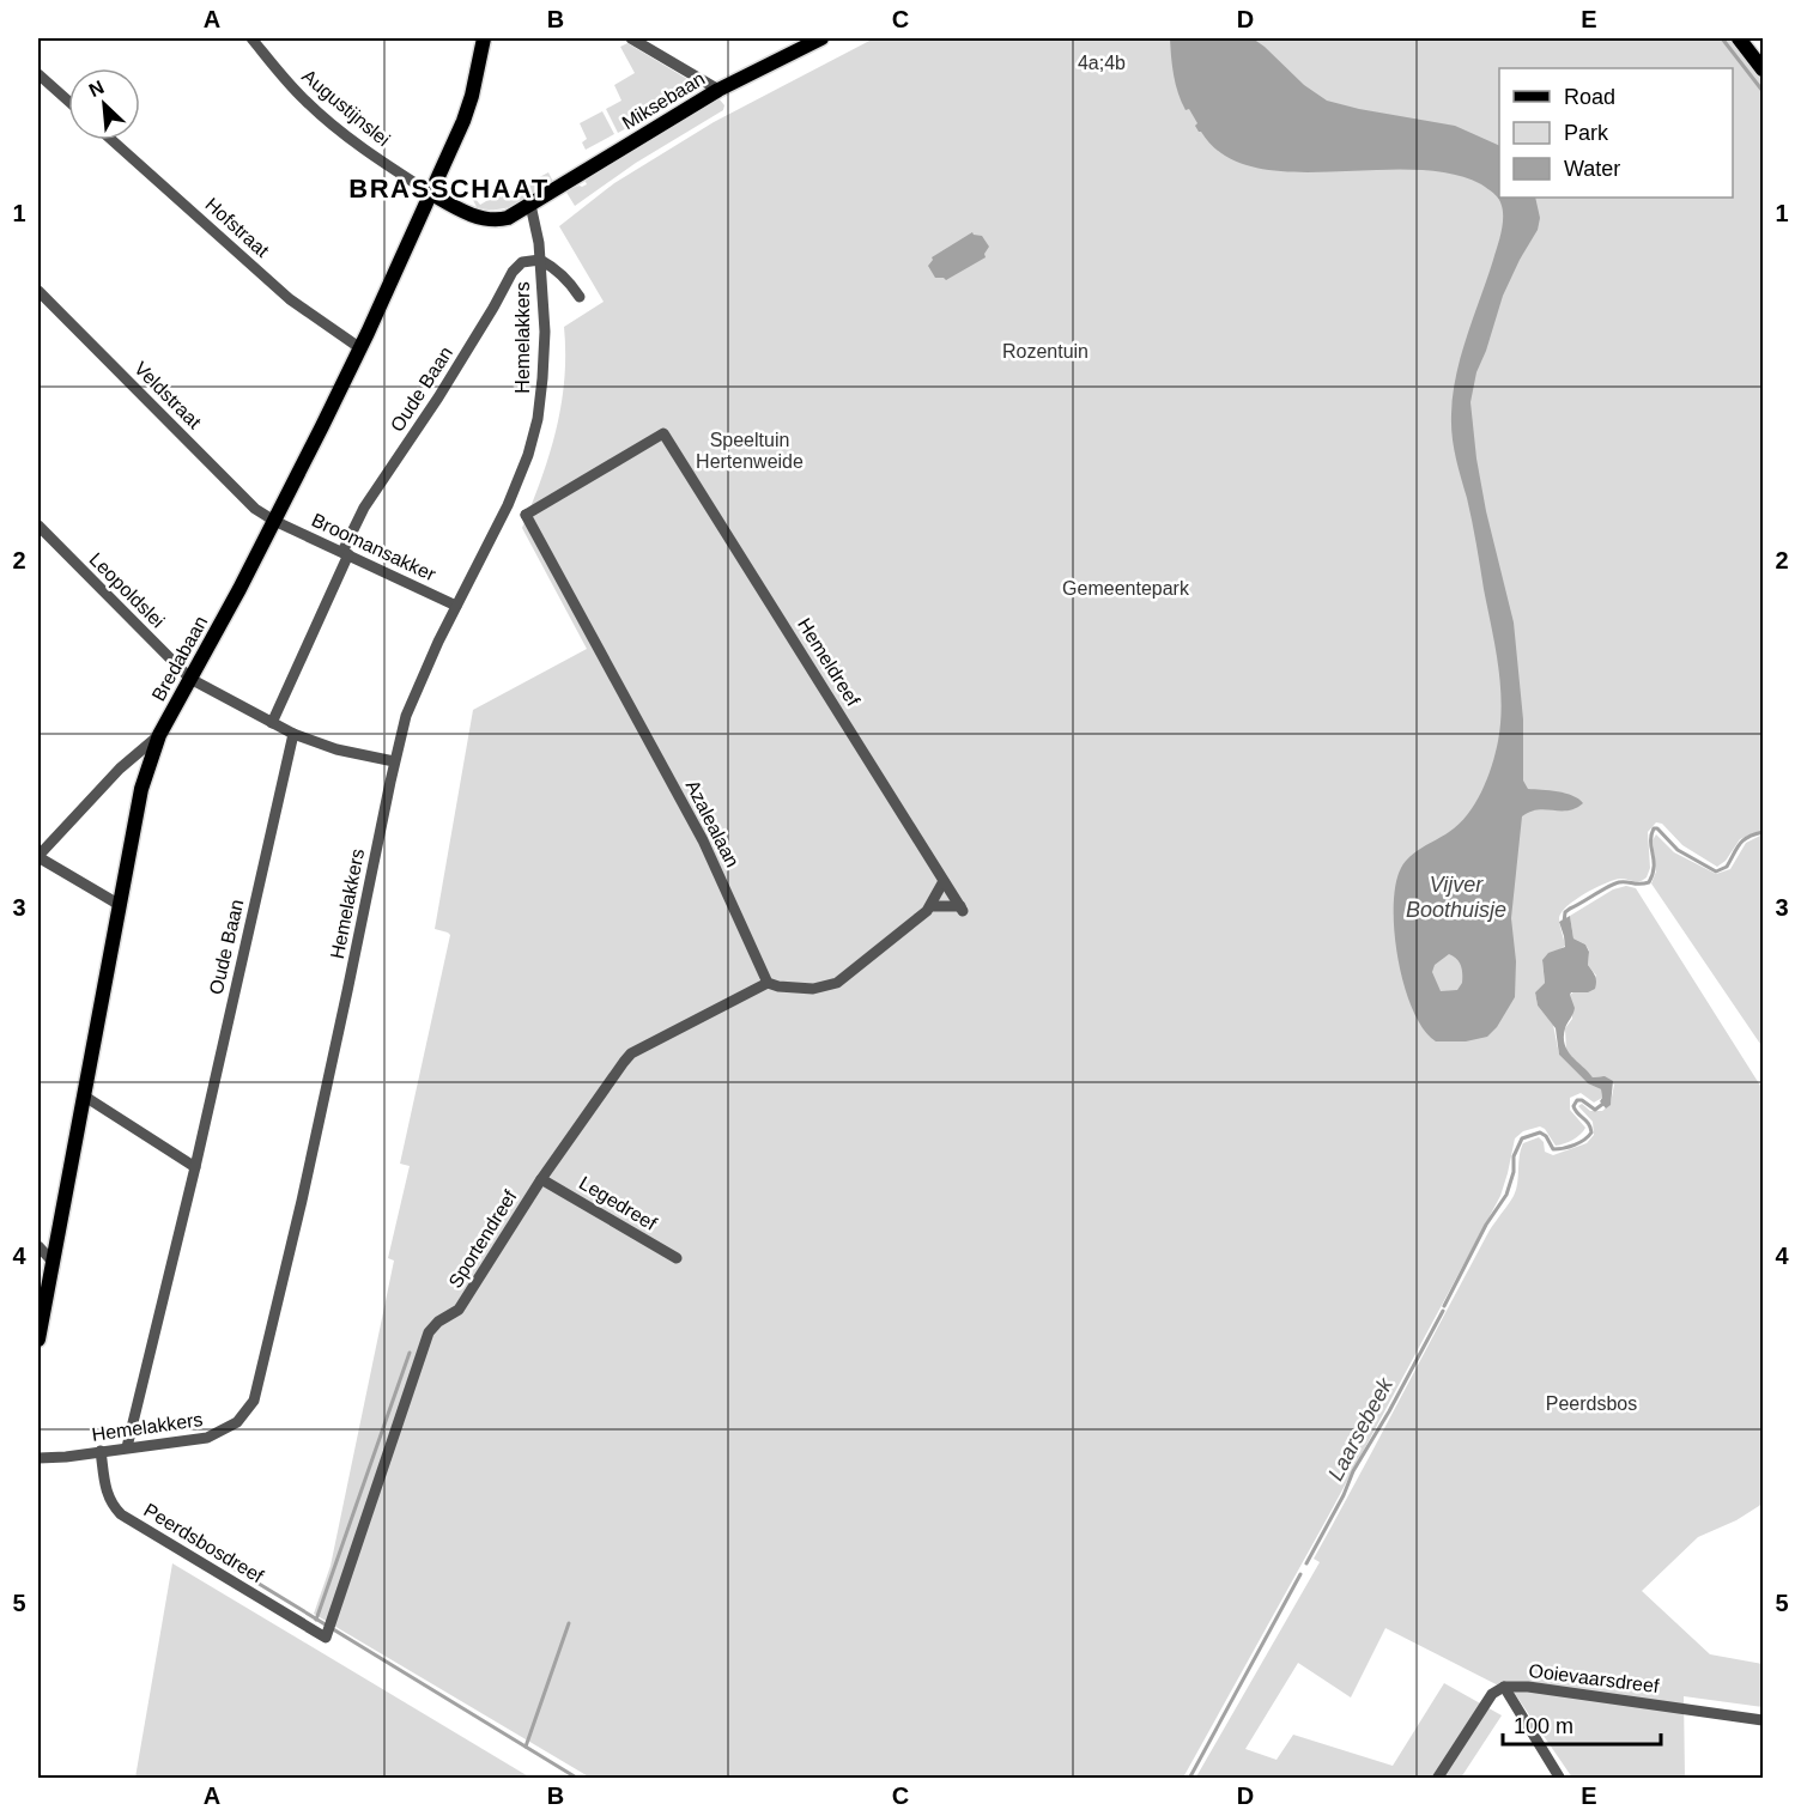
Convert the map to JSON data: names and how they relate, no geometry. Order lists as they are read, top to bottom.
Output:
{
  "streets": {
    "main road": ["Miksebaan", "Bredabaan"],
    "street": [
      "Augustijnslei",
      "Hofstraat",
      "Hemelakkers",
      "Oude Baan",
      "Veldstraat",
      "Broomansakker",
      "Leopoldslei",
      "Hemeldreef",
      "Azalealaan",
      "Legedreef",
      "Sportendreef",
      "Peerdsbosdreef",
      "Ooievaarsdreef"
    ]
  },
  "crossings": [
    ["Miksebaan", "Augustijnslei"],
    ["Miksebaan", "Hemelakkers"],
    ["Miksebaan", "Bredabaan"],
    ["Augustijnslei", "Bredabaan"],
    ["Hofstraat", "Bredabaan"],
    ["Hemelakkers", "Oude Baan"],
    ["Hemelakkers", "Broomansakker"],
    ["Hemelakkers", "Peerdsbosdreef"],
    ["Oude Baan", "Broomansakker"],
    ["Veldstraat", "Broomansakker"],
    ["Veldstraat", "Bredabaan"],
    ["Broomansakker", "Bredabaan"],
    ["Leopoldslei", "Bredabaan"],
    ["Hemeldreef", "Azalealaan"],
    ["Azalealaan", "Sportendreef"],
    ["Legedreef", "Sportendreef"],
    ["Sportendreef", "Peerdsbosdreef"]
  ],
  "districts": ["BRASSCHAAT"],
  "water": ["Vijver Boothuisje", "Laarsebeek"],
  "parks": [
    "4a;4b",
    "Rozentuin",
    "Speeltuin Hertenweide",
    "Gemeentepark",
    "Peerdsbos"
  ],
  "legend": ["Road", "Park", "Water"],
  "scale_bar": "100 m",
  "north": "top left",
  "grid": {
    "columns": [
      "A",
      "B",
      "C",
      "D",
      "E"
    ],
    "rows": [
      "1",
      "2",
      "3",
      "4",
      "5"
    ]
  }
}
